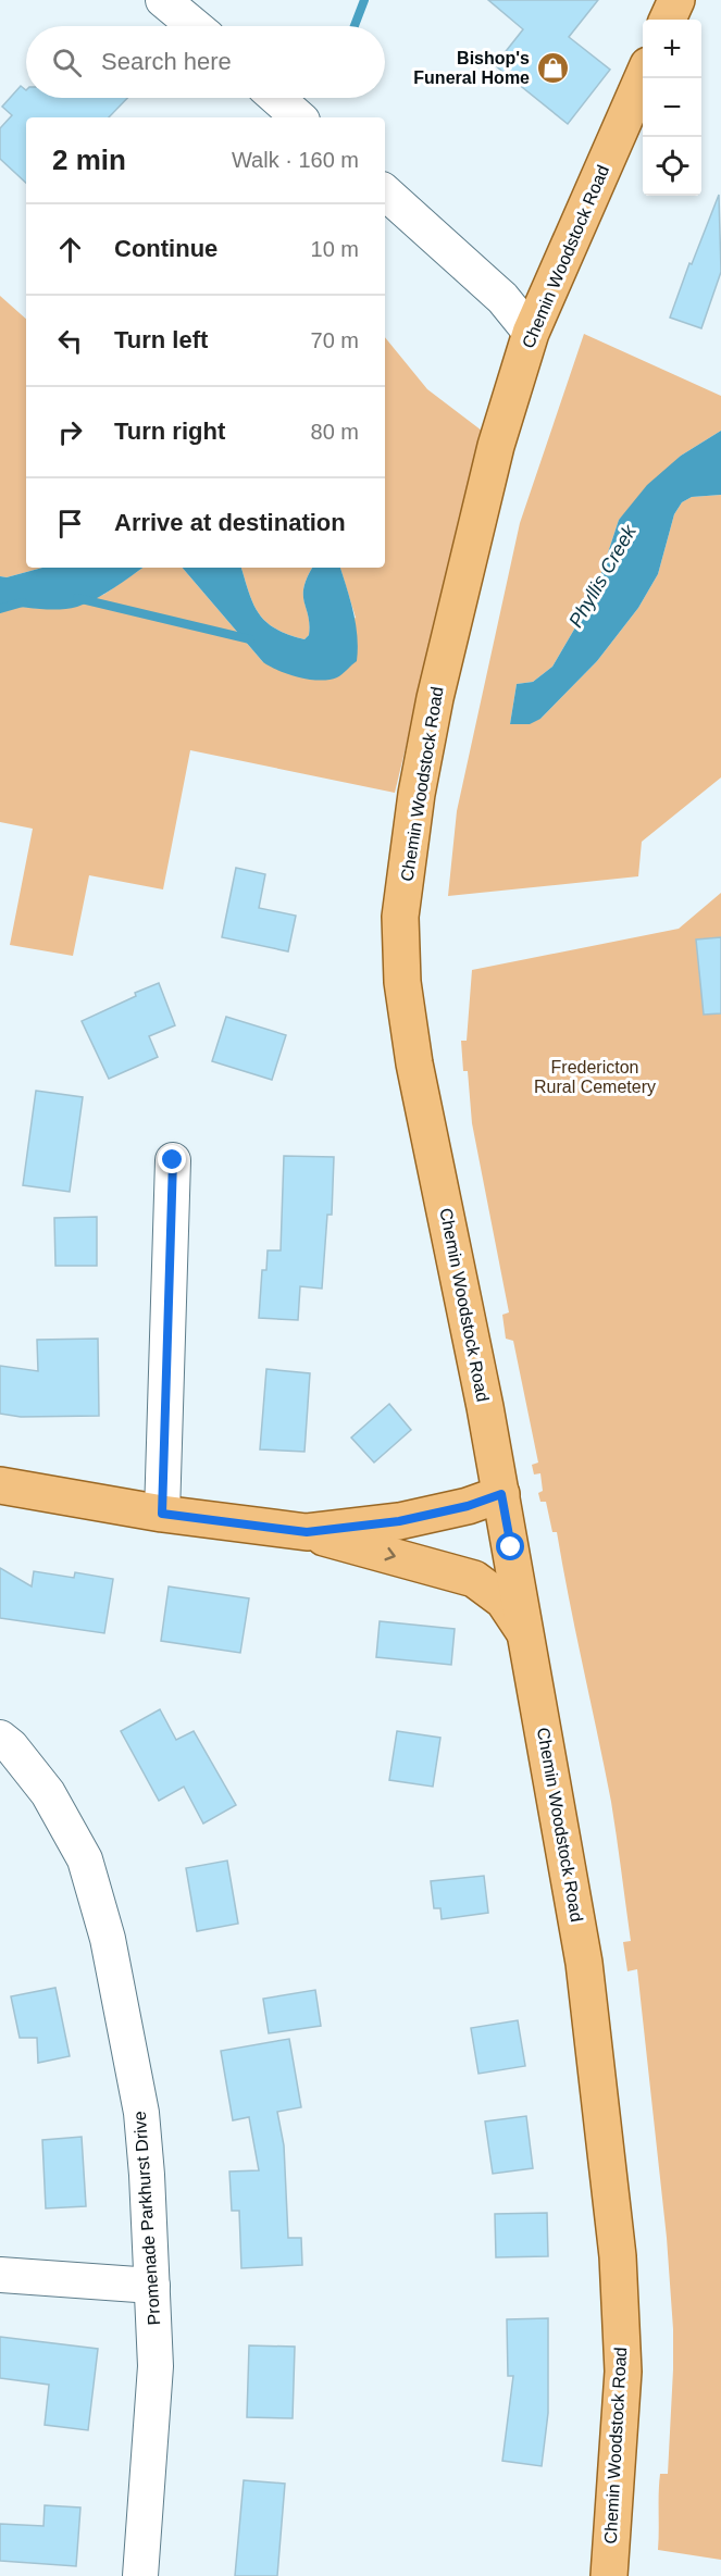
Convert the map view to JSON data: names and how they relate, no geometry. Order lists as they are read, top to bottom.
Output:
{
  "streets": {
    "main road": ["Chemin Woodstock Road"],
    "street": ["Promenade Parkhurst Drive"]
  },
  "water": ["Phyllis Creek"],
  "parks": ["Fredericton Rural Cemetery"],
  "places": {
    "shop": ["Bishop's Funeral Home"]
  },
  "page": {
    "map_buttons": ["+", "−"],
    "search": "Search here",
    "heading": ["2 min", "Walk · 160 m"],
    "list": [
      ["Continue", "10 m"],
      ["Turn left", "70 m"],
      ["Turn right", "80 m"],
      "Arrive at destination"
    ]
  }
}
